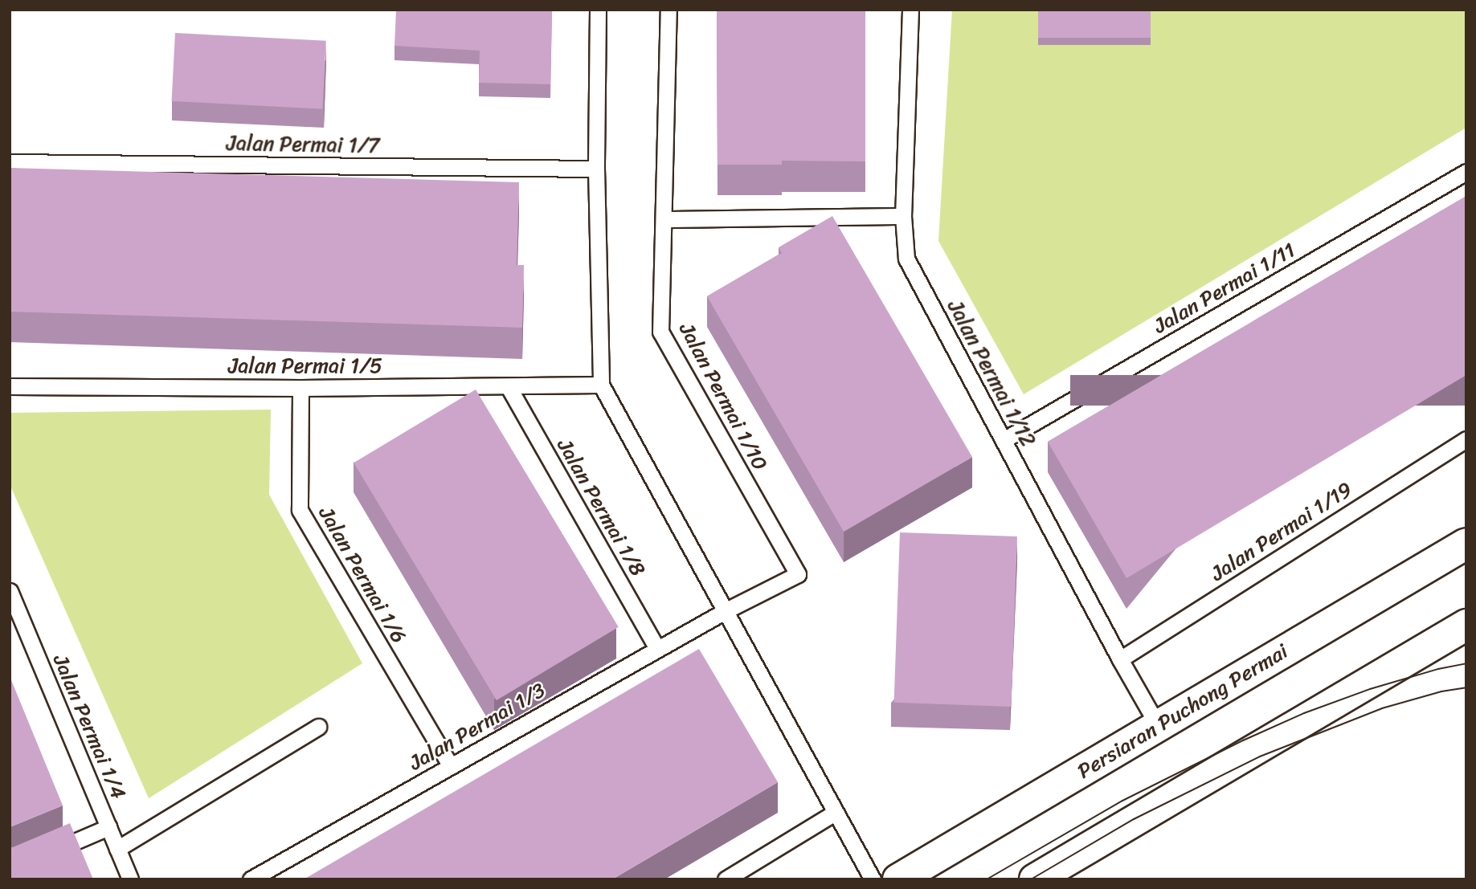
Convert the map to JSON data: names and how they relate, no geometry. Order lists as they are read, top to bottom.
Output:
{
  "streets": {
    "main road": ["Persiaran Puchong Permai"],
    "lane": [
      "Jalan Permai 1/7",
      "Jalan Permai 1/11",
      "Jalan Permai 1/5",
      "Jalan Permai 1/12",
      "Jalan Permai 1/10",
      "Jalan Permai 1/8",
      "Jalan Permai 1/19",
      "Jalan Permai 1/6",
      "Jalan Permai 1/4",
      "Jalan Permai 1/3"
    ]
  },
  "crossings": [
    ["Jalan Permai 1/11", "Jalan Permai 1/12"],
    ["Jalan Permai 1/5", "Jalan Permai 1/8"],
    ["Jalan Permai 1/5", "Jalan Permai 1/6"],
    ["Jalan Permai 1/12", "Jalan Permai 1/19"],
    ["Jalan Permai 1/12", "Persiaran Puchong Permai"],
    ["Jalan Permai 1/10", "Jalan Permai 1/3"],
    ["Jalan Permai 1/8", "Jalan Permai 1/3"],
    ["Jalan Permai 1/6", "Jalan Permai 1/3"]
  ]
}
